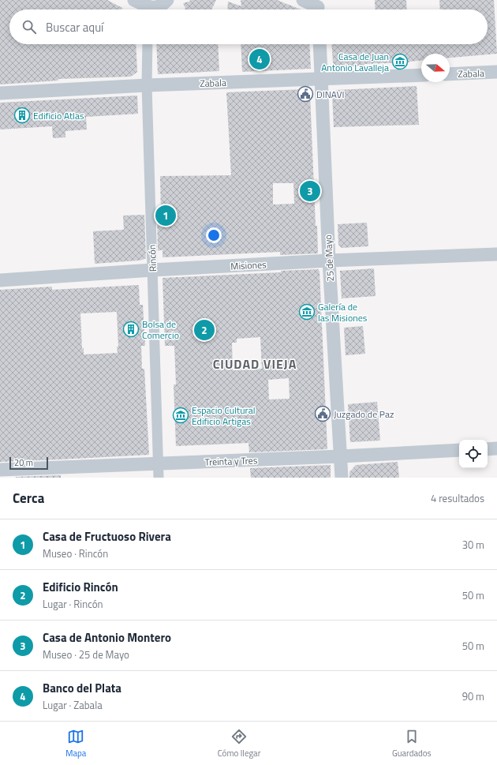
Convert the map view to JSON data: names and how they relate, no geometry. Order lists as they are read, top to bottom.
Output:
{
  "streets": {
    "street": [
      "Zabala",
      "Rincón",
      "25 de Mayo",
      "Misiones",
      "Treinta y Tres"
    ]
  },
  "crossings": [
    ["Zabala", "Rincón"],
    ["Zabala", "25 de Mayo"],
    ["Rincón", "Misiones"],
    ["Rincón", "Treinta y Tres"],
    ["25 de Mayo", "Misiones"],
    ["25 de Mayo", "Treinta y Tres"]
  ],
  "districts": ["CIUDAD VIEJA"],
  "places": {
    "museum": ["Casa de Juan Antonio Lavalleja", "Galería de las Misiones", "Espacio Cultural Edificio Artigas"],
    "public building": ["DINAVI", "Juzgado de Paz"],
    "building": ["Edificio Atlas", "Bolsa de Comercio"]
  },
  "scale_bar": "20 m",
  "north": "right",
  "page": {
    "search": "Buscar aquí",
    "pins": [
      "4",
      "3",
      "1",
      "2"
    ],
    "scale": "20 m",
    "heading": ["Cerca", "4 resultados"],
    "list": [
      {
        "mark": "1",
        "name": "Casa de Fructuoso Rivera",
        "note": "Museo · Rincón",
        "value": "30 m"
      },
      {
        "mark": "2",
        "name": "Edificio Rincón",
        "note": "Lugar · Rincón",
        "value": "50 m"
      },
      {
        "mark": "3",
        "name": "Casa de Antonio Montero",
        "note": "Museo · 25 de Mayo",
        "value": "50 m"
      },
      {
        "mark": "4",
        "name": "Banco del Plata",
        "note": "Lugar · Zabala",
        "value": "90 m"
      }
    ],
    "nav": ["Mapa", "Cómo llegar", "Guardados"]
  }
}
